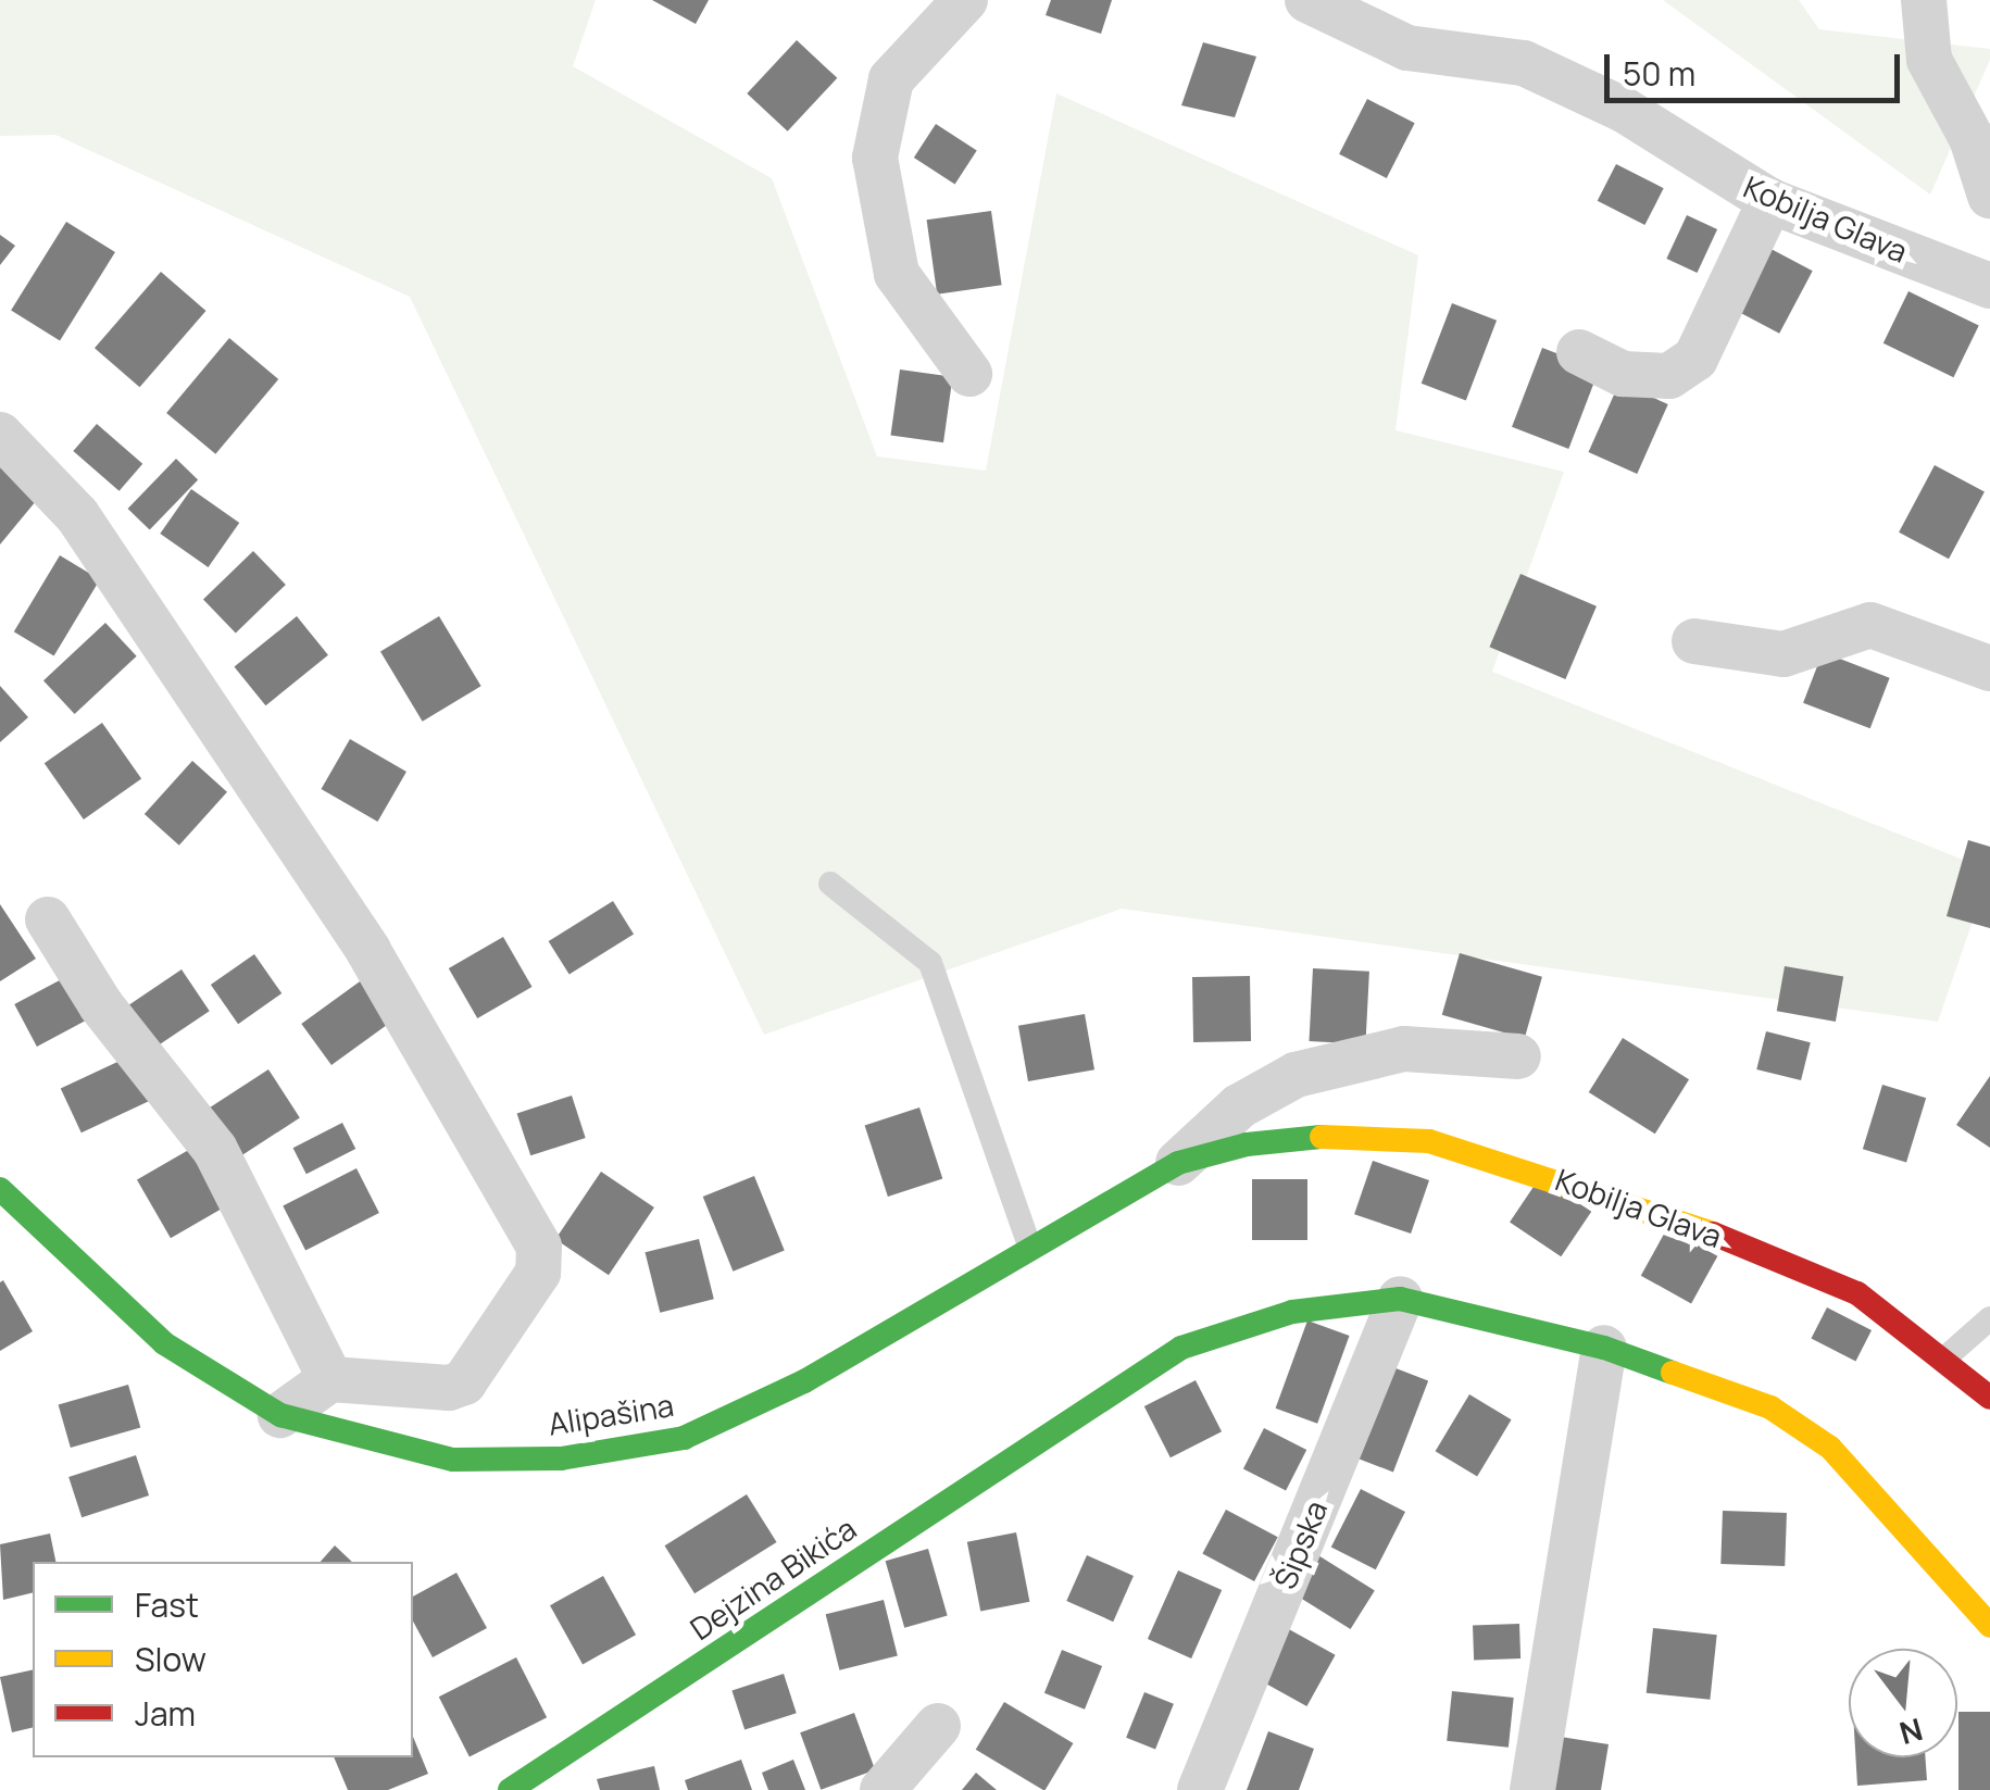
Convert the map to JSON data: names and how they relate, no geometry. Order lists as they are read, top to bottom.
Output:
{
  "streets": {
    "main road": ["Kobilja Glava", "Alipašina", "Dejzina Bikića"],
    "street": ["Šipska"]
  },
  "crossings": [
    ["Kobilja Glava", "Alipašina"],
    ["Šipska", "Dejzina Bikića"]
  ],
  "legend": ["Fast", "Slow", "Jam"],
  "scale_bar": "50 m",
  "north": "bottom"
}
